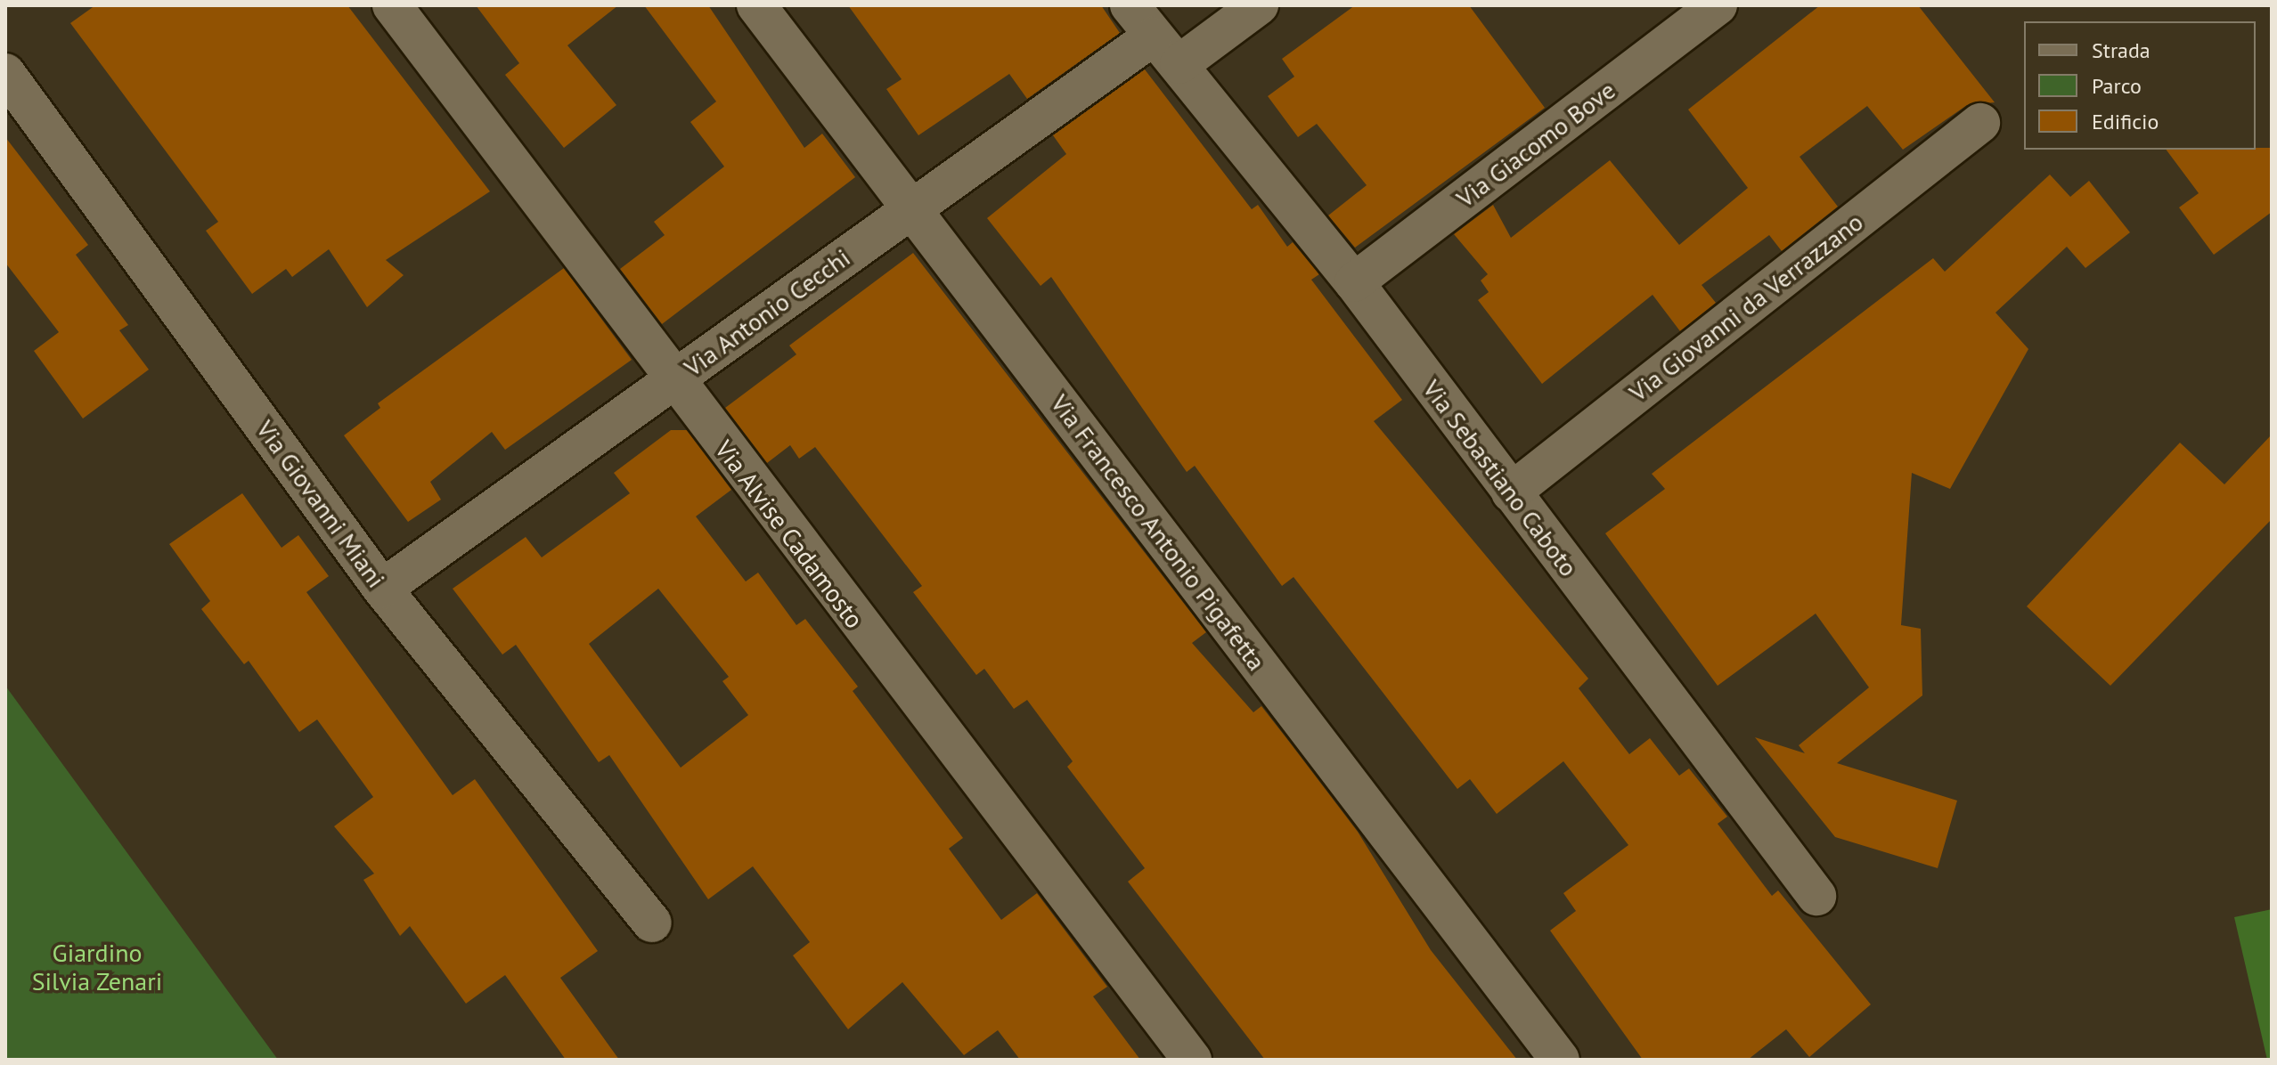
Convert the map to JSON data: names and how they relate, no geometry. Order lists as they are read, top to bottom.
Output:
{
  "streets": {
    "street": [
      "Via Giacomo Bove",
      "Via Giovanni da Verrazzano",
      "Via Antonio Cecchi",
      "Via Sebastiano Caboto",
      "Via Giovanni Miani",
      "Via Francesco Antonio Pigafetta",
      "Via Alvise Cadamosto"
    ]
  },
  "crossings": [
    ["Via Giacomo Bove", "Via Sebastiano Caboto"],
    ["Via Giovanni da Verrazzano", "Via Sebastiano Caboto"],
    ["Via Antonio Cecchi", "Via Sebastiano Caboto"],
    ["Via Antonio Cecchi", "Via Giovanni Miani"],
    ["Via Antonio Cecchi", "Via Francesco Antonio Pigafetta"],
    ["Via Antonio Cecchi", "Via Alvise Cadamosto"]
  ],
  "parks": ["Giardino Silvia Zenari"],
  "legend": ["Strada", "Parco", "Edificio"]
}
